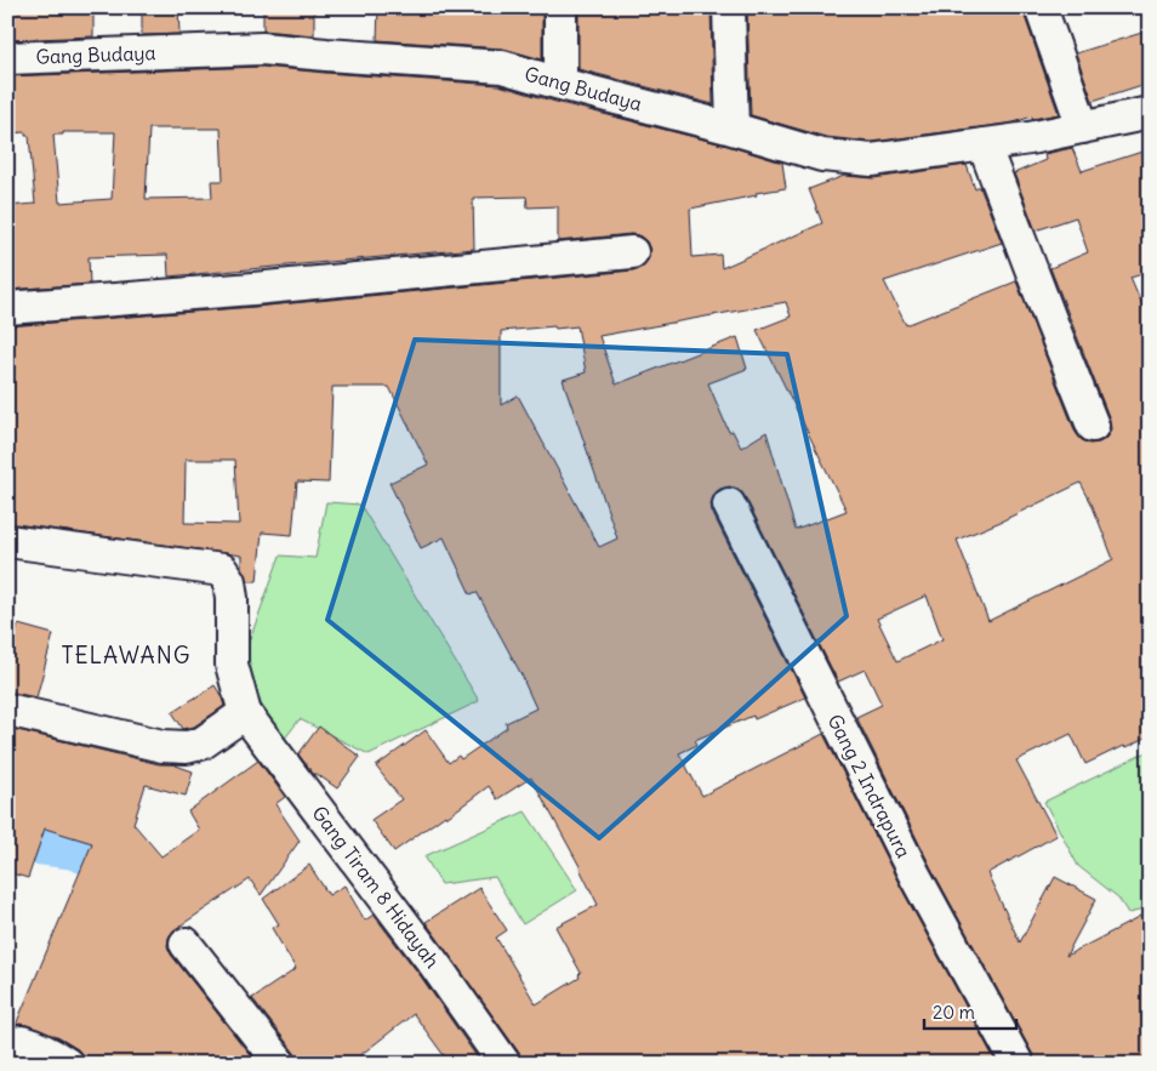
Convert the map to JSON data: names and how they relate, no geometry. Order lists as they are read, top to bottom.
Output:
{
  "streets": {
    "street": ["Gang Budaya", "Gang 2 Indrapura", "Gang Tiram 8 Hidayah"]
  },
  "districts": ["TELAWANG"],
  "scale_bar": "20 m"
}
